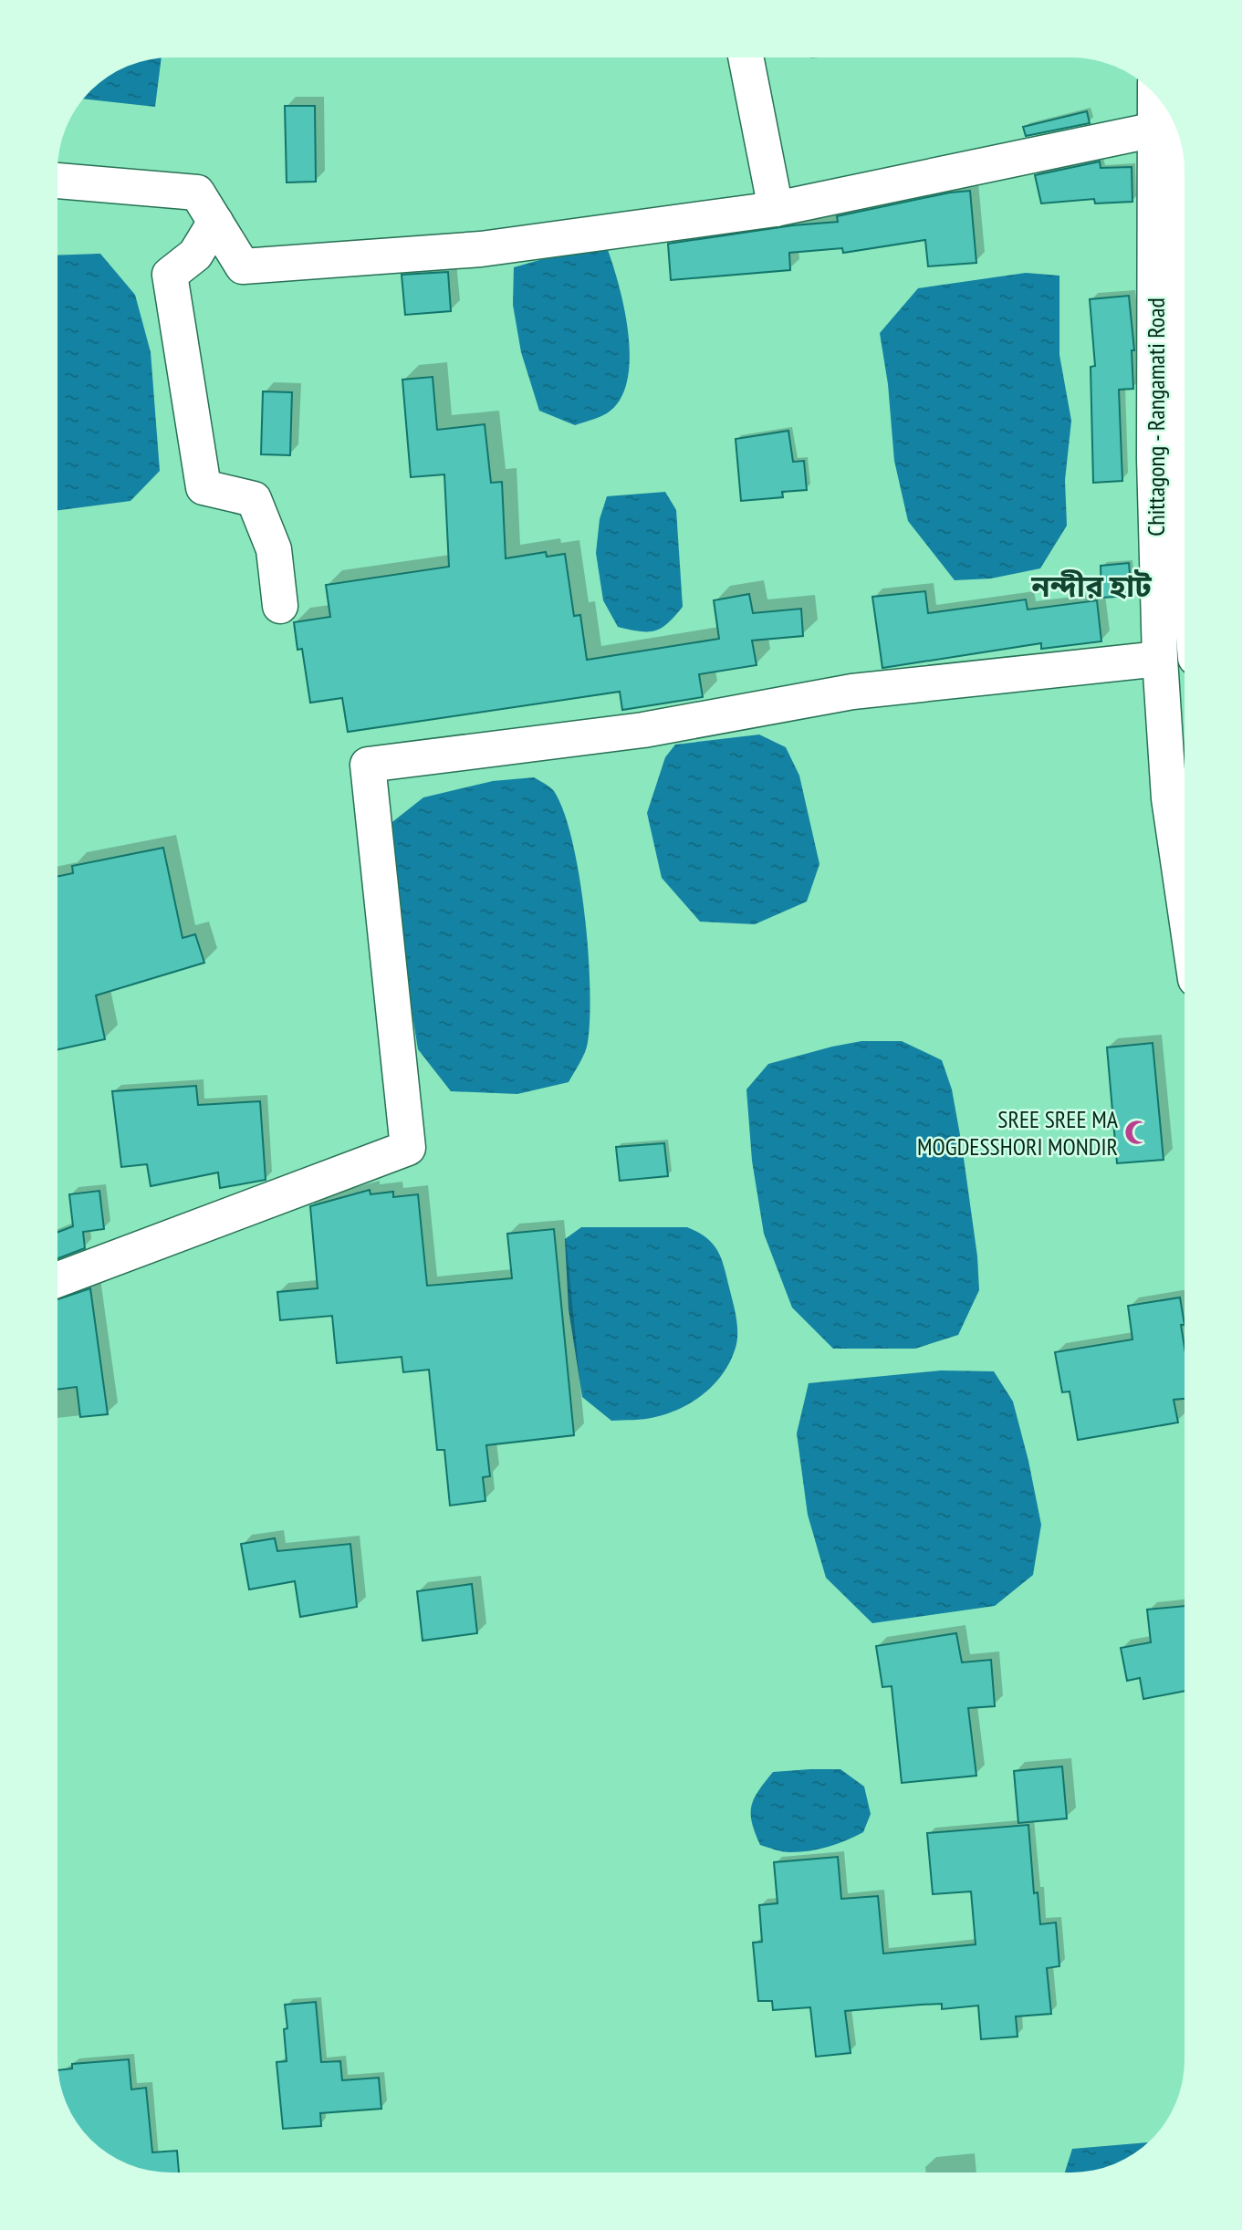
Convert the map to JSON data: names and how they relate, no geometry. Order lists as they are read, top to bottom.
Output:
{
  "streets": {
    "main road": ["Chittagong - Rangamati Road"]
  },
  "districts": ["নন্দীর হাট"],
  "places": {
    "mosque": ["SREE SREE MA MOGDESSHORI MONDIR"]
  }
}
